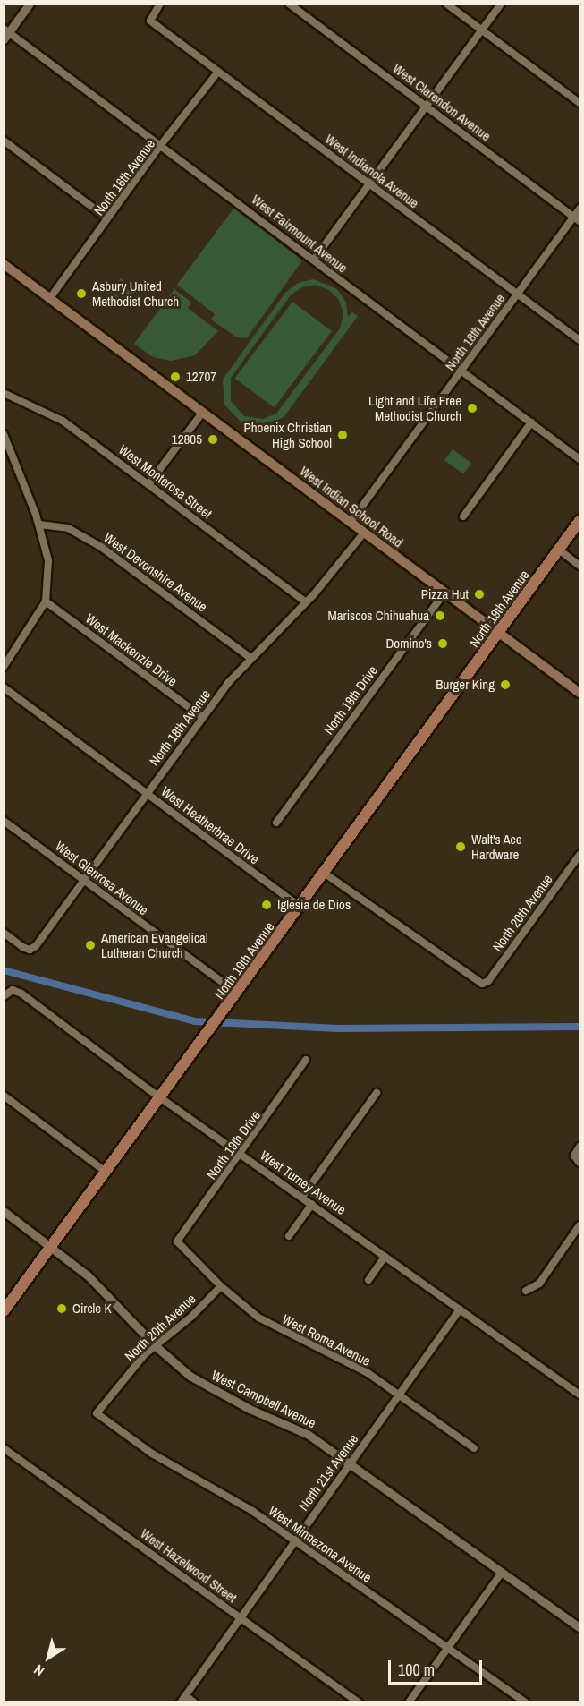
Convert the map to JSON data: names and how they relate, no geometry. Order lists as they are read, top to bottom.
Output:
{
  "streets": {
    "main road": ["West Indian School Road", "North 19th Avenue"],
    "street": [
      "West Clarendon Avenue",
      "West Indianola Avenue",
      "North 16th Avenue",
      "West Fairmount Avenue",
      "North 18th Avenue",
      "West Monterosa Street",
      "West Devonshire Avenue",
      "West Mackenzie Drive",
      "North 18th Drive",
      "West Heatherbrae Drive",
      "West Glenrosa Avenue",
      "North 20th Avenue",
      "North 19th Drive",
      "West Turney Avenue",
      "West Roma Avenue",
      "West Campbell Avenue",
      "North 21st Avenue",
      "West Minnezona Avenue",
      "West Hazelwood Street"
    ]
  },
  "crossings": [
    ["West Clarendon Avenue", "North 18th Avenue"],
    ["West Indianola Avenue", "North 16th Avenue"],
    ["West Indianola Avenue", "North 18th Avenue"],
    ["North 16th Avenue", "West Fairmount Avenue"],
    ["North 16th Avenue", "West Indian School Road"],
    ["West Fairmount Avenue", "North 18th Avenue"],
    ["North 18th Avenue", "West Monterosa Street"],
    ["North 18th Avenue", "West Indian School Road"],
    ["North 18th Avenue", "West Devonshire Avenue"],
    ["North 18th Avenue", "West Mackenzie Drive"],
    ["North 18th Avenue", "West Heatherbrae Drive"],
    ["North 18th Avenue", "West Glenrosa Avenue"],
    ["West Indian School Road", "North 19th Avenue"],
    ["West Indian School Road", "North 18th Drive"],
    ["North 19th Avenue", "West Heatherbrae Drive"],
    ["North 19th Avenue", "West Glenrosa Avenue"],
    ["North 19th Avenue", "North 20th Avenue"],
    ["North 19th Avenue", "West Turney Avenue"],
    ["North 19th Avenue", "West Campbell Avenue"],
    ["North 20th Avenue", "West Roma Avenue"],
    ["North 20th Avenue", "West Campbell Avenue"],
    ["North 20th Avenue", "West Minnezona Avenue"],
    ["North 19th Drive", "West Turney Avenue"],
    ["North 19th Drive", "West Roma Avenue"],
    ["West Turney Avenue", "North 21st Avenue"],
    ["West Roma Avenue", "North 21st Avenue"],
    ["West Campbell Avenue", "North 21st Avenue"],
    ["North 21st Avenue", "West Minnezona Avenue"],
    ["North 21st Avenue", "West Hazelwood Street"]
  ],
  "places": [
    "Asbury United Methodist Church",
    "12707",
    "Light and Life Free Methodist Church",
    "Phoenix Christian High School",
    "12805",
    "Pizza Hut",
    "Mariscos Chihuahua",
    "Domino's",
    "Burger King",
    "Walt's Ace Hardware",
    "Iglesia de Dios",
    "American Evangelical Lutheran Church",
    "Circle K"
  ],
  "scale_bar": "100 m",
  "north": "bottom left"
}
